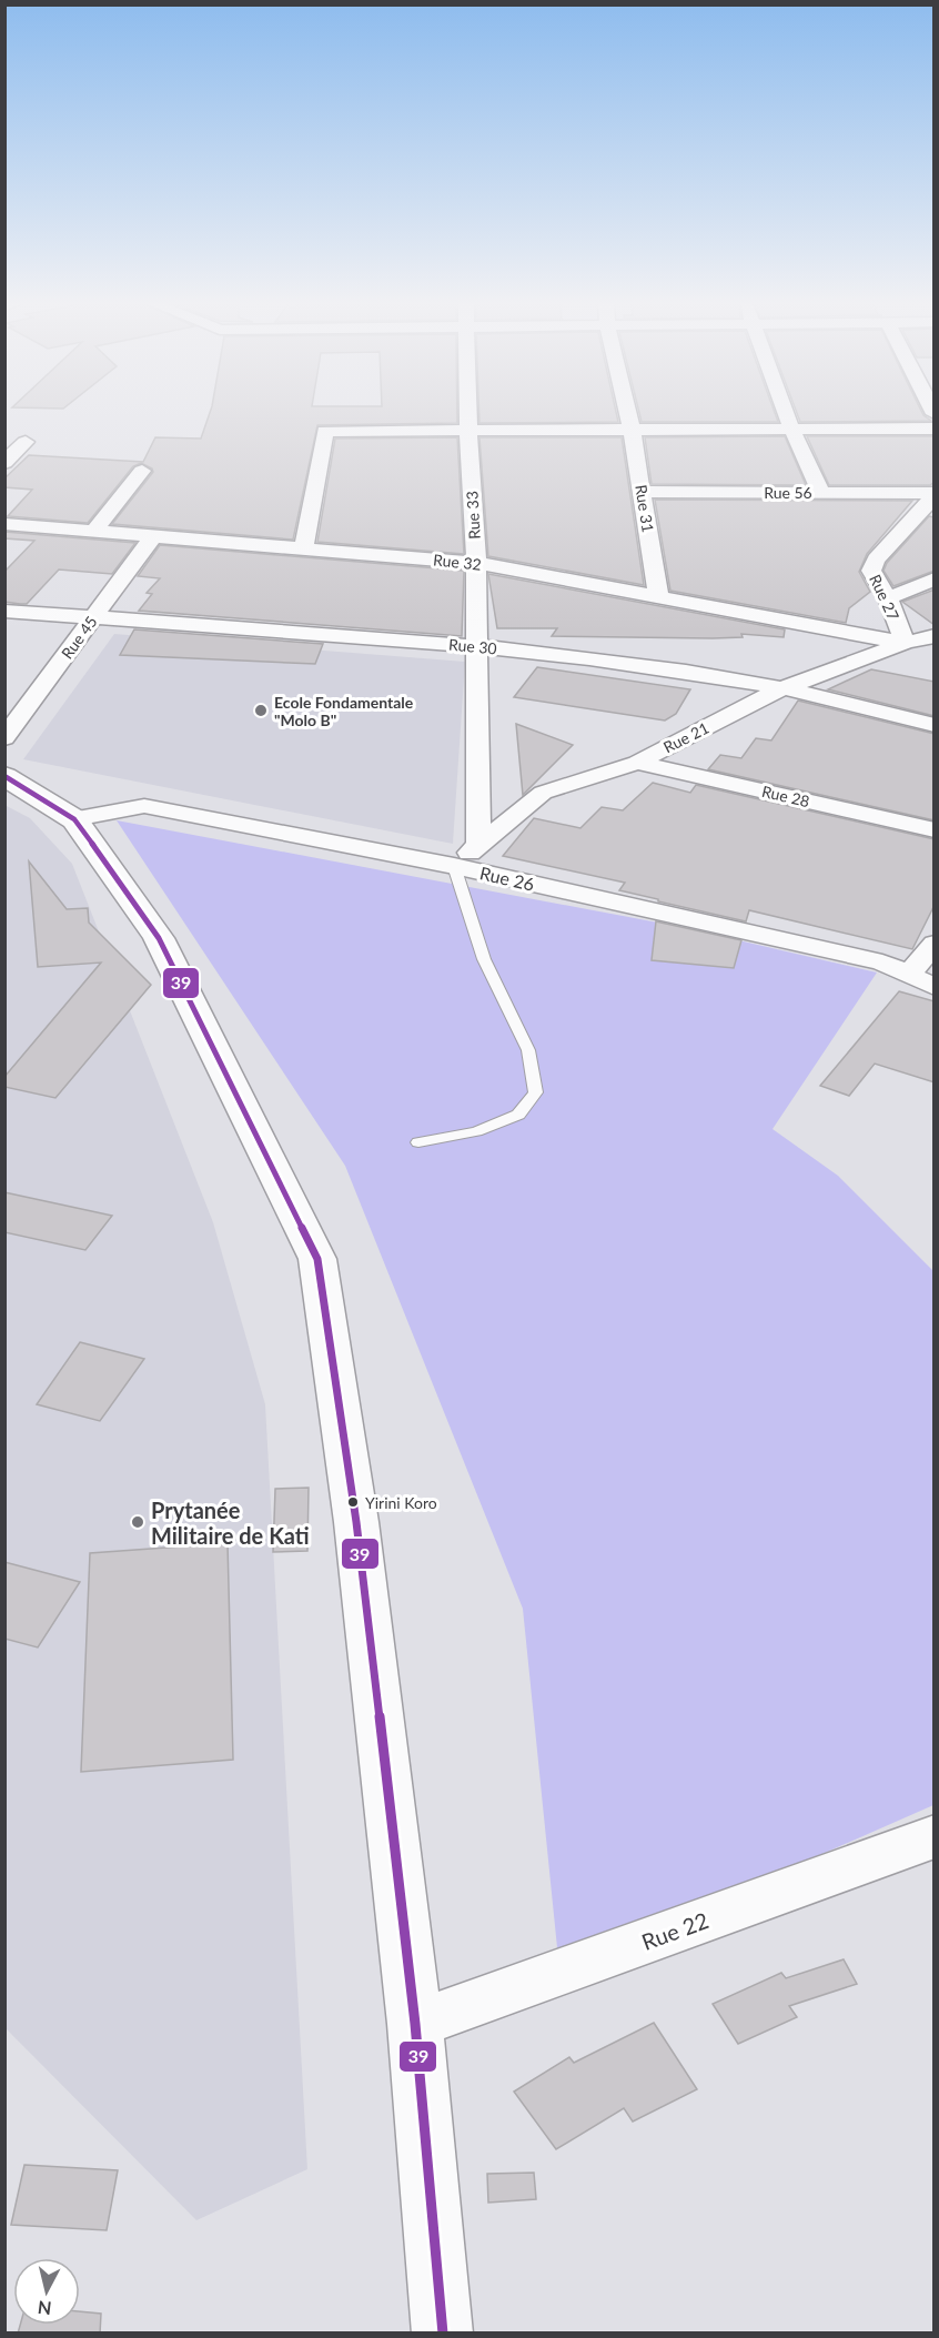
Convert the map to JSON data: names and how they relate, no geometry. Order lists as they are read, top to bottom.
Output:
{
  "streets": {
    "main road": ["Rue 22"],
    "street": [
      "Rue 56",
      "Rue 31",
      "Rue 33",
      "Rue 32",
      "Rue 27",
      "Rue 45",
      "Rue 30",
      "Rue 21",
      "Rue 28",
      "Rue 26"
    ]
  },
  "crossings": [
    ["Rue 56", "Rue 31"],
    ["Rue 56", "Rue 27"],
    ["Rue 31", "Rue 32"],
    ["Rue 33", "Rue 32"],
    ["Rue 33", "Rue 30"],
    ["Rue 33", "Rue 21"],
    ["Rue 32", "Rue 27"],
    ["Rue 32", "Rue 45"],
    ["Rue 32", "Rue 21"],
    ["Rue 27", "Rue 21"],
    ["Rue 45", "Rue 30"],
    ["Rue 30", "Rue 21"],
    ["Rue 21", "Rue 28"],
    ["Rue 21", "Rue 26"]
  ],
  "places": ["Ecole Fondamentale \"Molo B\"", "Yirini Koro", "Prytanée Militaire de Kati"],
  "lines": ["transit line 39"],
  "north": "bottom"
}
